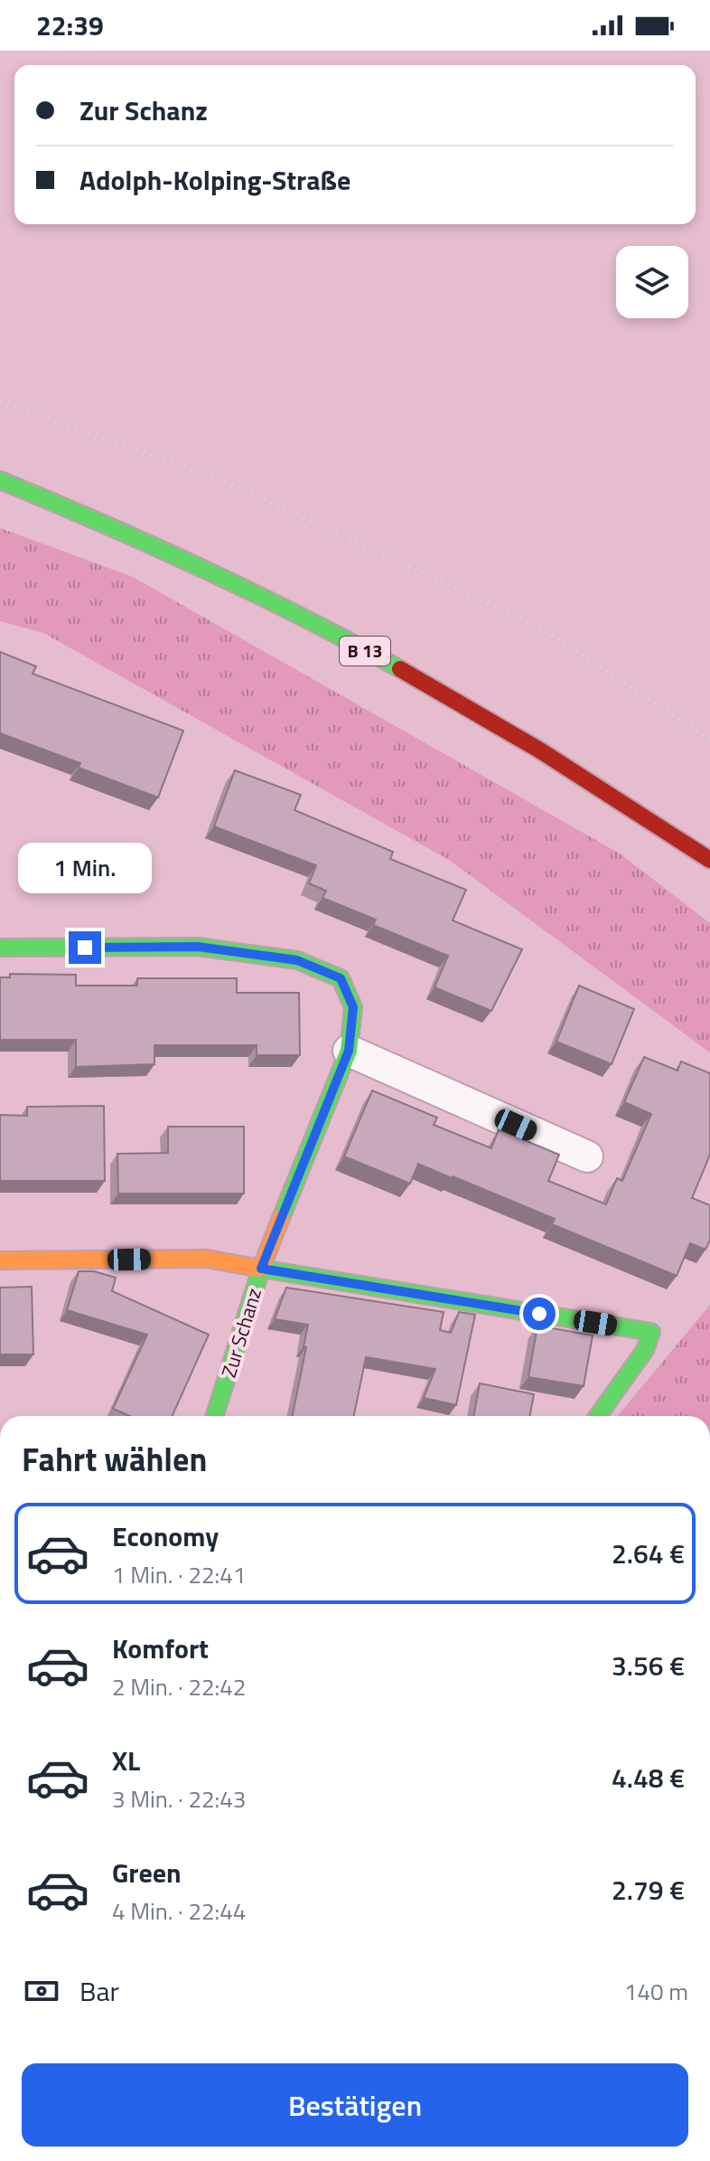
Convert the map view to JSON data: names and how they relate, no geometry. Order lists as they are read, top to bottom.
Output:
{
  "streets": {
    "street": ["B 13", "Zur Schanz"]
  },
  "page": {
    "status": "22:39",
    "banner": ["Zur Schanz", "Adolph-Kolping-Straße"],
    "bubble": "1 Min.",
    "heading": "Fahrt wählen",
    "list": [
      {
        "name": "Economy",
        "note": "1 Min. · 22:41",
        "value": "2.64 €"
      },
      {
        "name": "Komfort",
        "note": "2 Min. · 22:42",
        "value": "3.56 €"
      },
      {
        "name": "XL",
        "note": "3 Min. · 22:43",
        "value": "4.48 €"
      },
      {
        "name": "Green",
        "note": "4 Min. · 22:44",
        "value": "2.79 €"
      }
    ],
    "pay": ["Bar", "140 m"],
    "buttons": "Bestätigen"
  }
}
